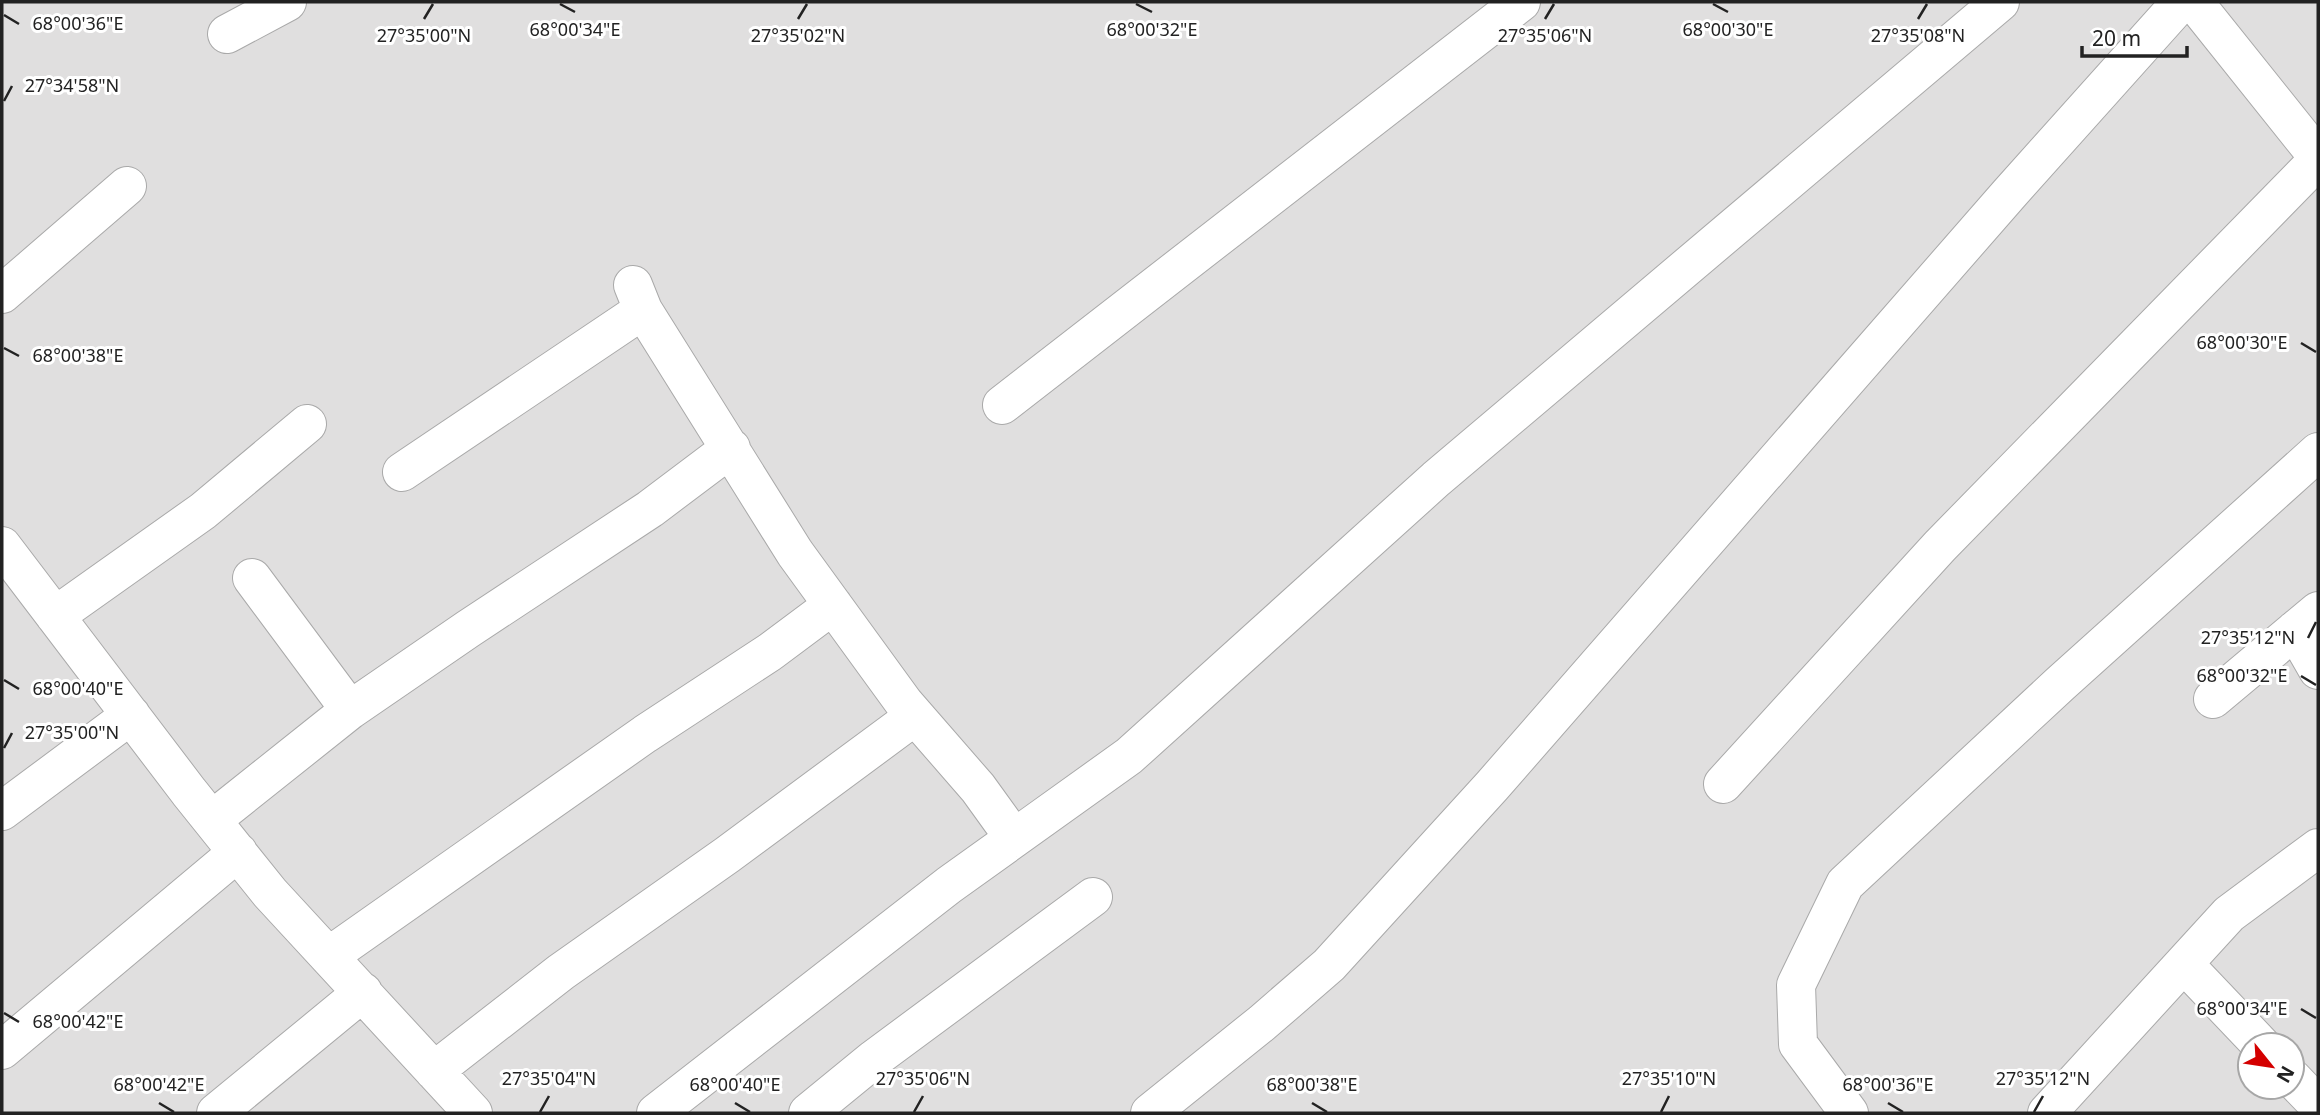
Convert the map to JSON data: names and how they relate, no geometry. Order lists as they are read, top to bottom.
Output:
{
  "scale_bar": "20 m",
  "north": "bottom right",
  "coordinates": [
    "68°00'36\"E",
    "68°00'32\"E",
    "68°00'34\"E",
    "68°00'30\"E",
    "27°35'00\"N",
    "27°35'02\"N",
    "27°35'06\"N",
    "27°35'08\"N",
    "27°34'58\"N",
    "68°00'38\"E",
    "27°35'12\"N",
    "68°00'40\"E",
    "68°00'42\"E",
    "27°35'04\"N",
    "27°35'10\"N"
  ]
}
